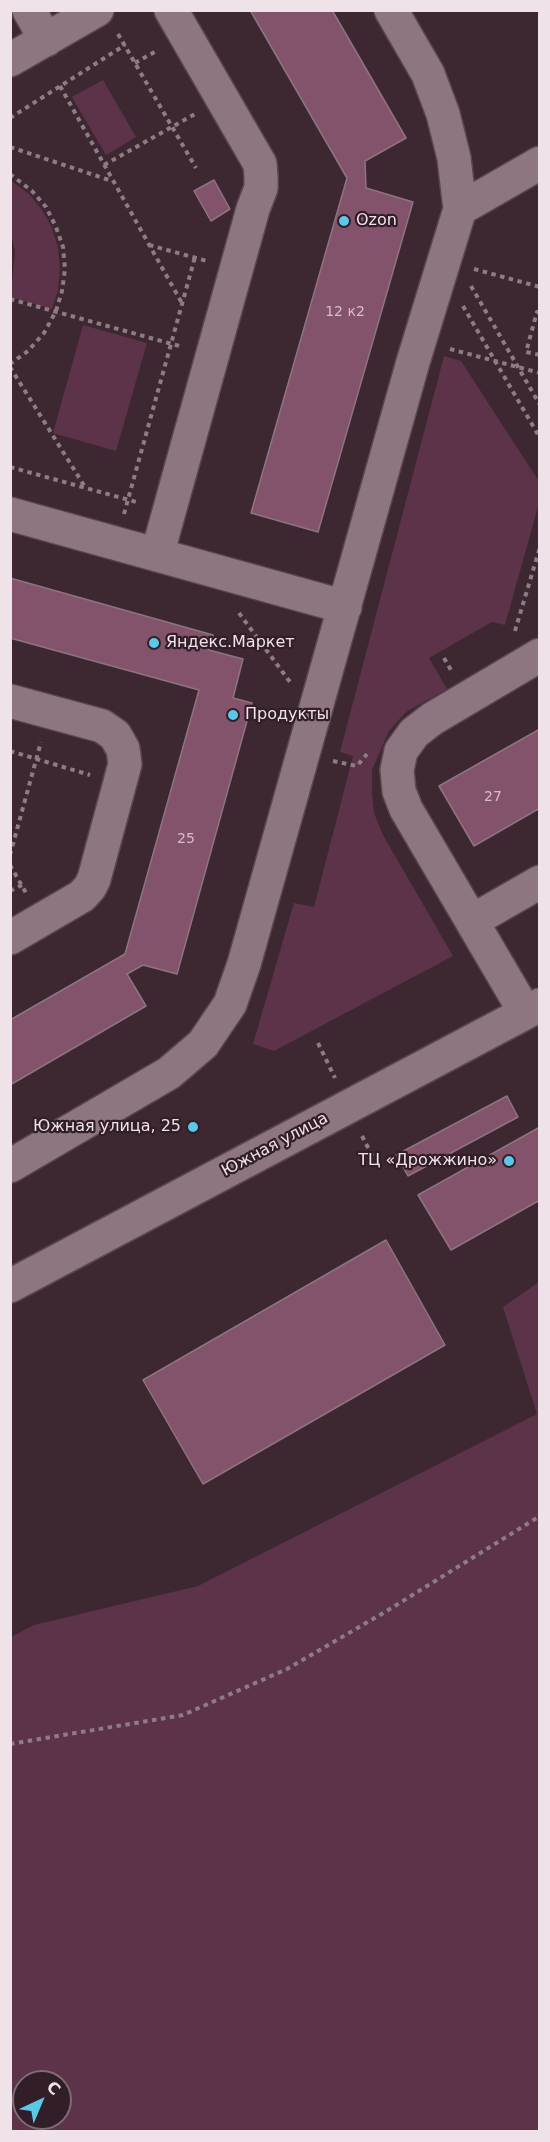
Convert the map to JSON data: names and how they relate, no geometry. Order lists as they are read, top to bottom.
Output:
{
  "streets": {
    "street": ["Южная улица"]
  },
  "places": [
    "Ozon",
    "Яндекс.Маркет",
    "Продукты",
    "Южная улица, 25",
    "ТЦ «Дрожжино»"
  ],
  "house_numbers": ["12 к2", "27", "25"],
  "north": "top right"
}
